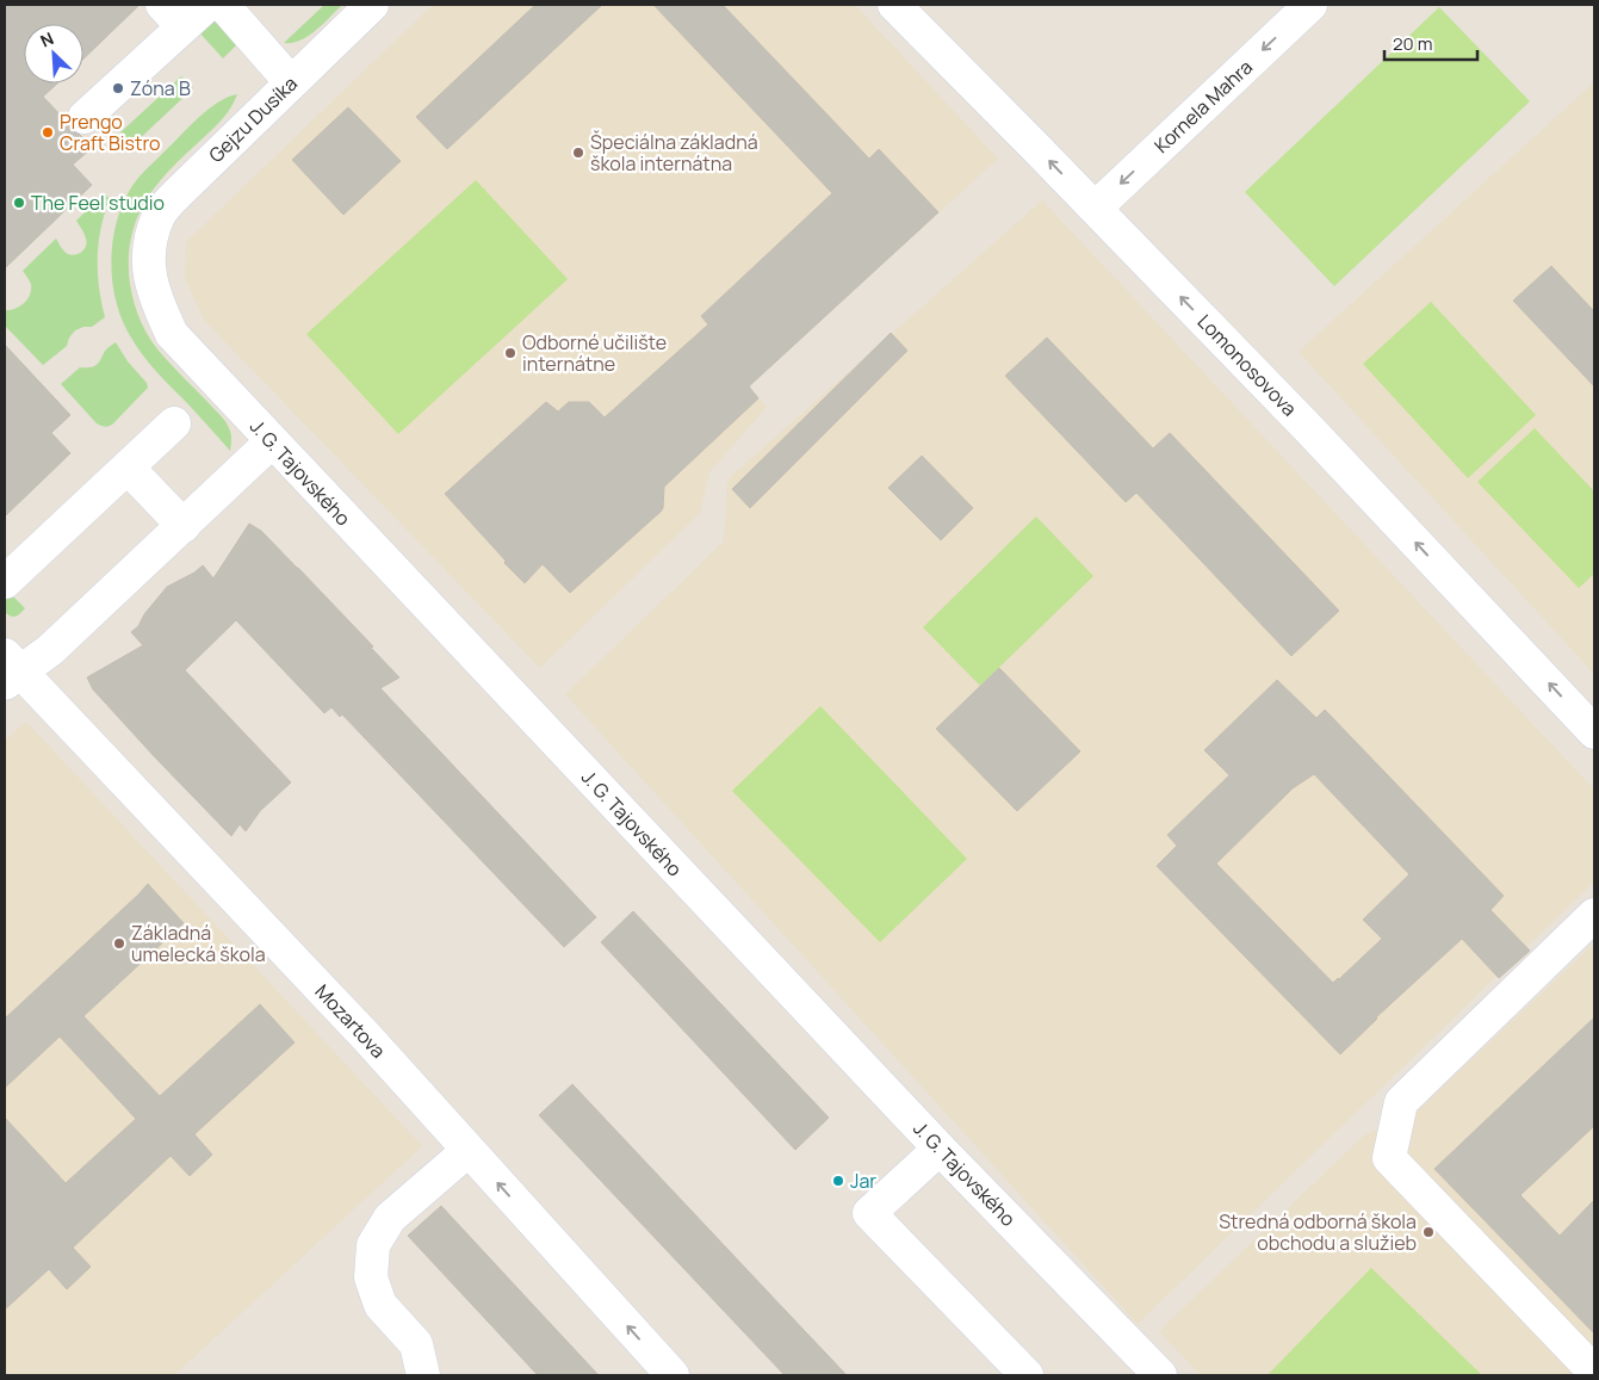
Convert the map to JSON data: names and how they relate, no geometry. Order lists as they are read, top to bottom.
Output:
{
  "streets": {
    "street": [
      "Kornela Mahra",
      "Gejzu Dusíka",
      "Lomonosovova",
      "J. G. Tajovského",
      "Mozartova"
    ]
  },
  "crossings": [
    ["Kornela Mahra", "Lomonosovova"],
    ["Gejzu Dusíka", "J. G. Tajovského"]
  ],
  "one_way": ["Kornela Mahra", "Lomonosovova"],
  "places": [
    "Zóna B",
    "Prengo Craft Bistro",
    "Špeciálna základná škola internátna",
    "The Feel studio",
    "Odborné učilište internátne",
    "Základná umelecká škola",
    "Jar",
    "Stredná odborná škola obchodu a služieb"
  ],
  "scale_bar": "20 m",
  "north": "top left"
}
